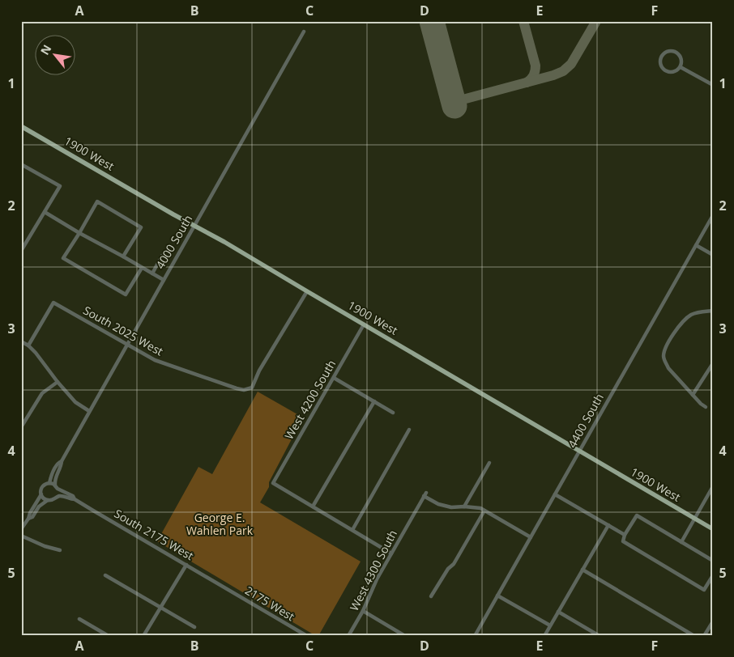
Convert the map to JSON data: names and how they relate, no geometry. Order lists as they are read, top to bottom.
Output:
{
  "streets": {
    "main road": ["1900 West"],
    "street": [
      "4000 South",
      "South 2025 West",
      "West 4200 South",
      "4400 South",
      "South 2175 West",
      "West 4300 South",
      "2175 West"
    ]
  },
  "crossings": [
    ["1900 West", "4000 South"],
    ["1900 West", "South 2025 West"],
    ["1900 West", "West 4200 South"],
    ["1900 West", "4400 South"],
    ["4000 South", "South 2025 West"],
    ["4000 South", "South 2175 West"],
    ["South 2175 West", "2175 West"]
  ],
  "parks": ["George E. Wahlen Park"],
  "north": "top left",
  "grid": {
    "columns": [
      "A",
      "B",
      "C",
      "D",
      "E",
      "F"
    ],
    "rows": [
      "1",
      "2",
      "3",
      "4",
      "5"
    ]
  }
}
